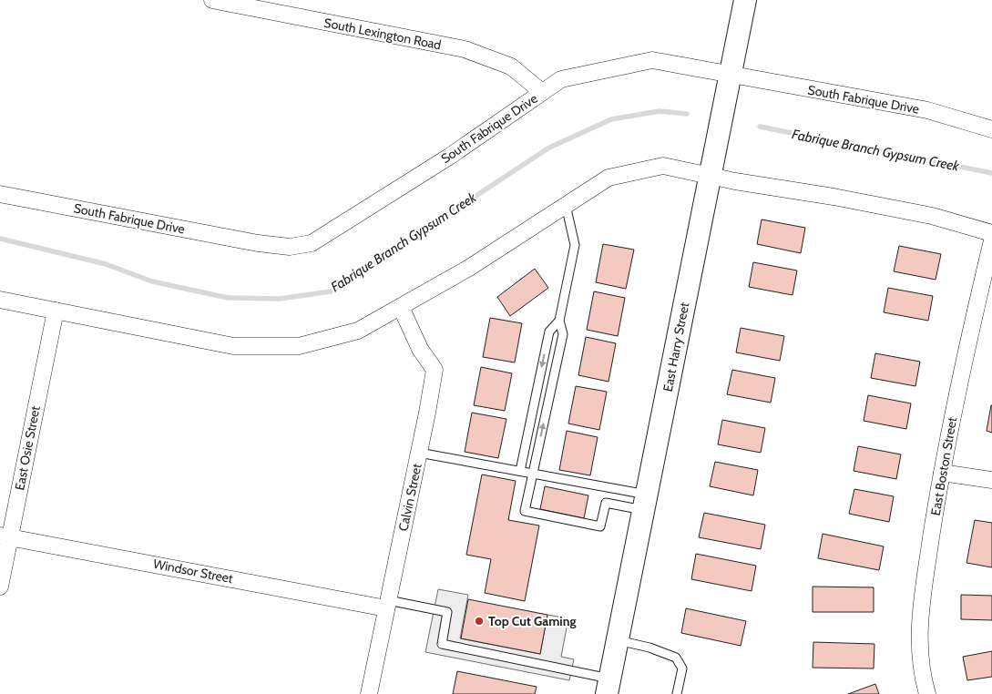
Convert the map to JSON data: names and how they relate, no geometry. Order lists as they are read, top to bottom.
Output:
{
  "streets": {
    "main road": ["East Harry Street"],
    "street": [
      "South Lexington Road",
      "South Fabrique Drive",
      "East Osie Street",
      "East Boston Street",
      "Calvin Street",
      "Windsor Street"
    ]
  },
  "crossings": [
    ["South Lexington Road", "South Fabrique Drive"],
    ["South Fabrique Drive", "East Harry Street"],
    ["East Osie Street", "Windsor Street"],
    ["Calvin Street", "Windsor Street"]
  ],
  "water": ["Fabrique Branch Gypsum Creek"],
  "places": ["Top Cut Gaming"]
}
